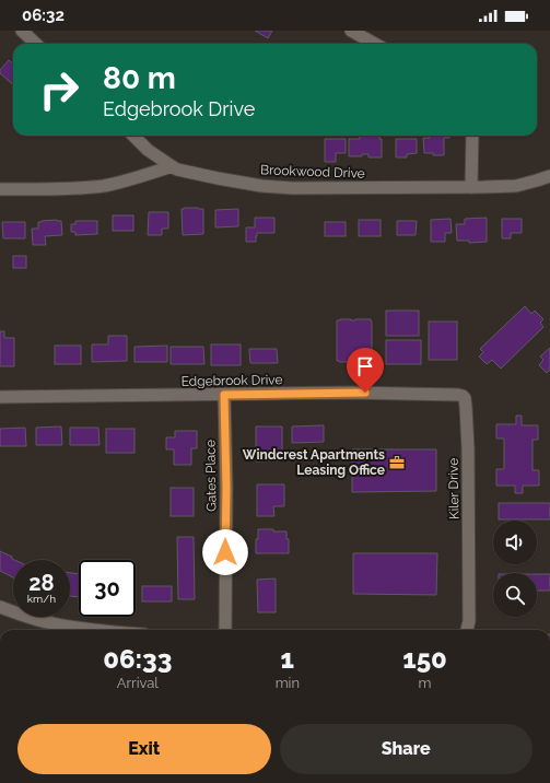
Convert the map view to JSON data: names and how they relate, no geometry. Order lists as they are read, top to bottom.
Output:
{
  "streets": {
    "street": [
      "Brookwood Drive",
      "Edgebrook Drive",
      "Gates Place",
      "Kiler Drive"
    ]
  },
  "crossings": [
    ["Edgebrook Drive", "Gates Place"],
    ["Edgebrook Drive", "Kiler Drive"]
  ],
  "places": {
    "office": ["Windcrest Apartments Leasing Office"]
  },
  "page": {
    "status": "06:32",
    "turn": ["80 m", "Edgebrook Drive"],
    "speed": "28 km/h",
    "limit": "30",
    "eta": [
      "06:33",
      "Arrival",
      "1",
      "min",
      "150",
      "m"
    ],
    "buttons": ["Exit", "Share"]
  }
}
